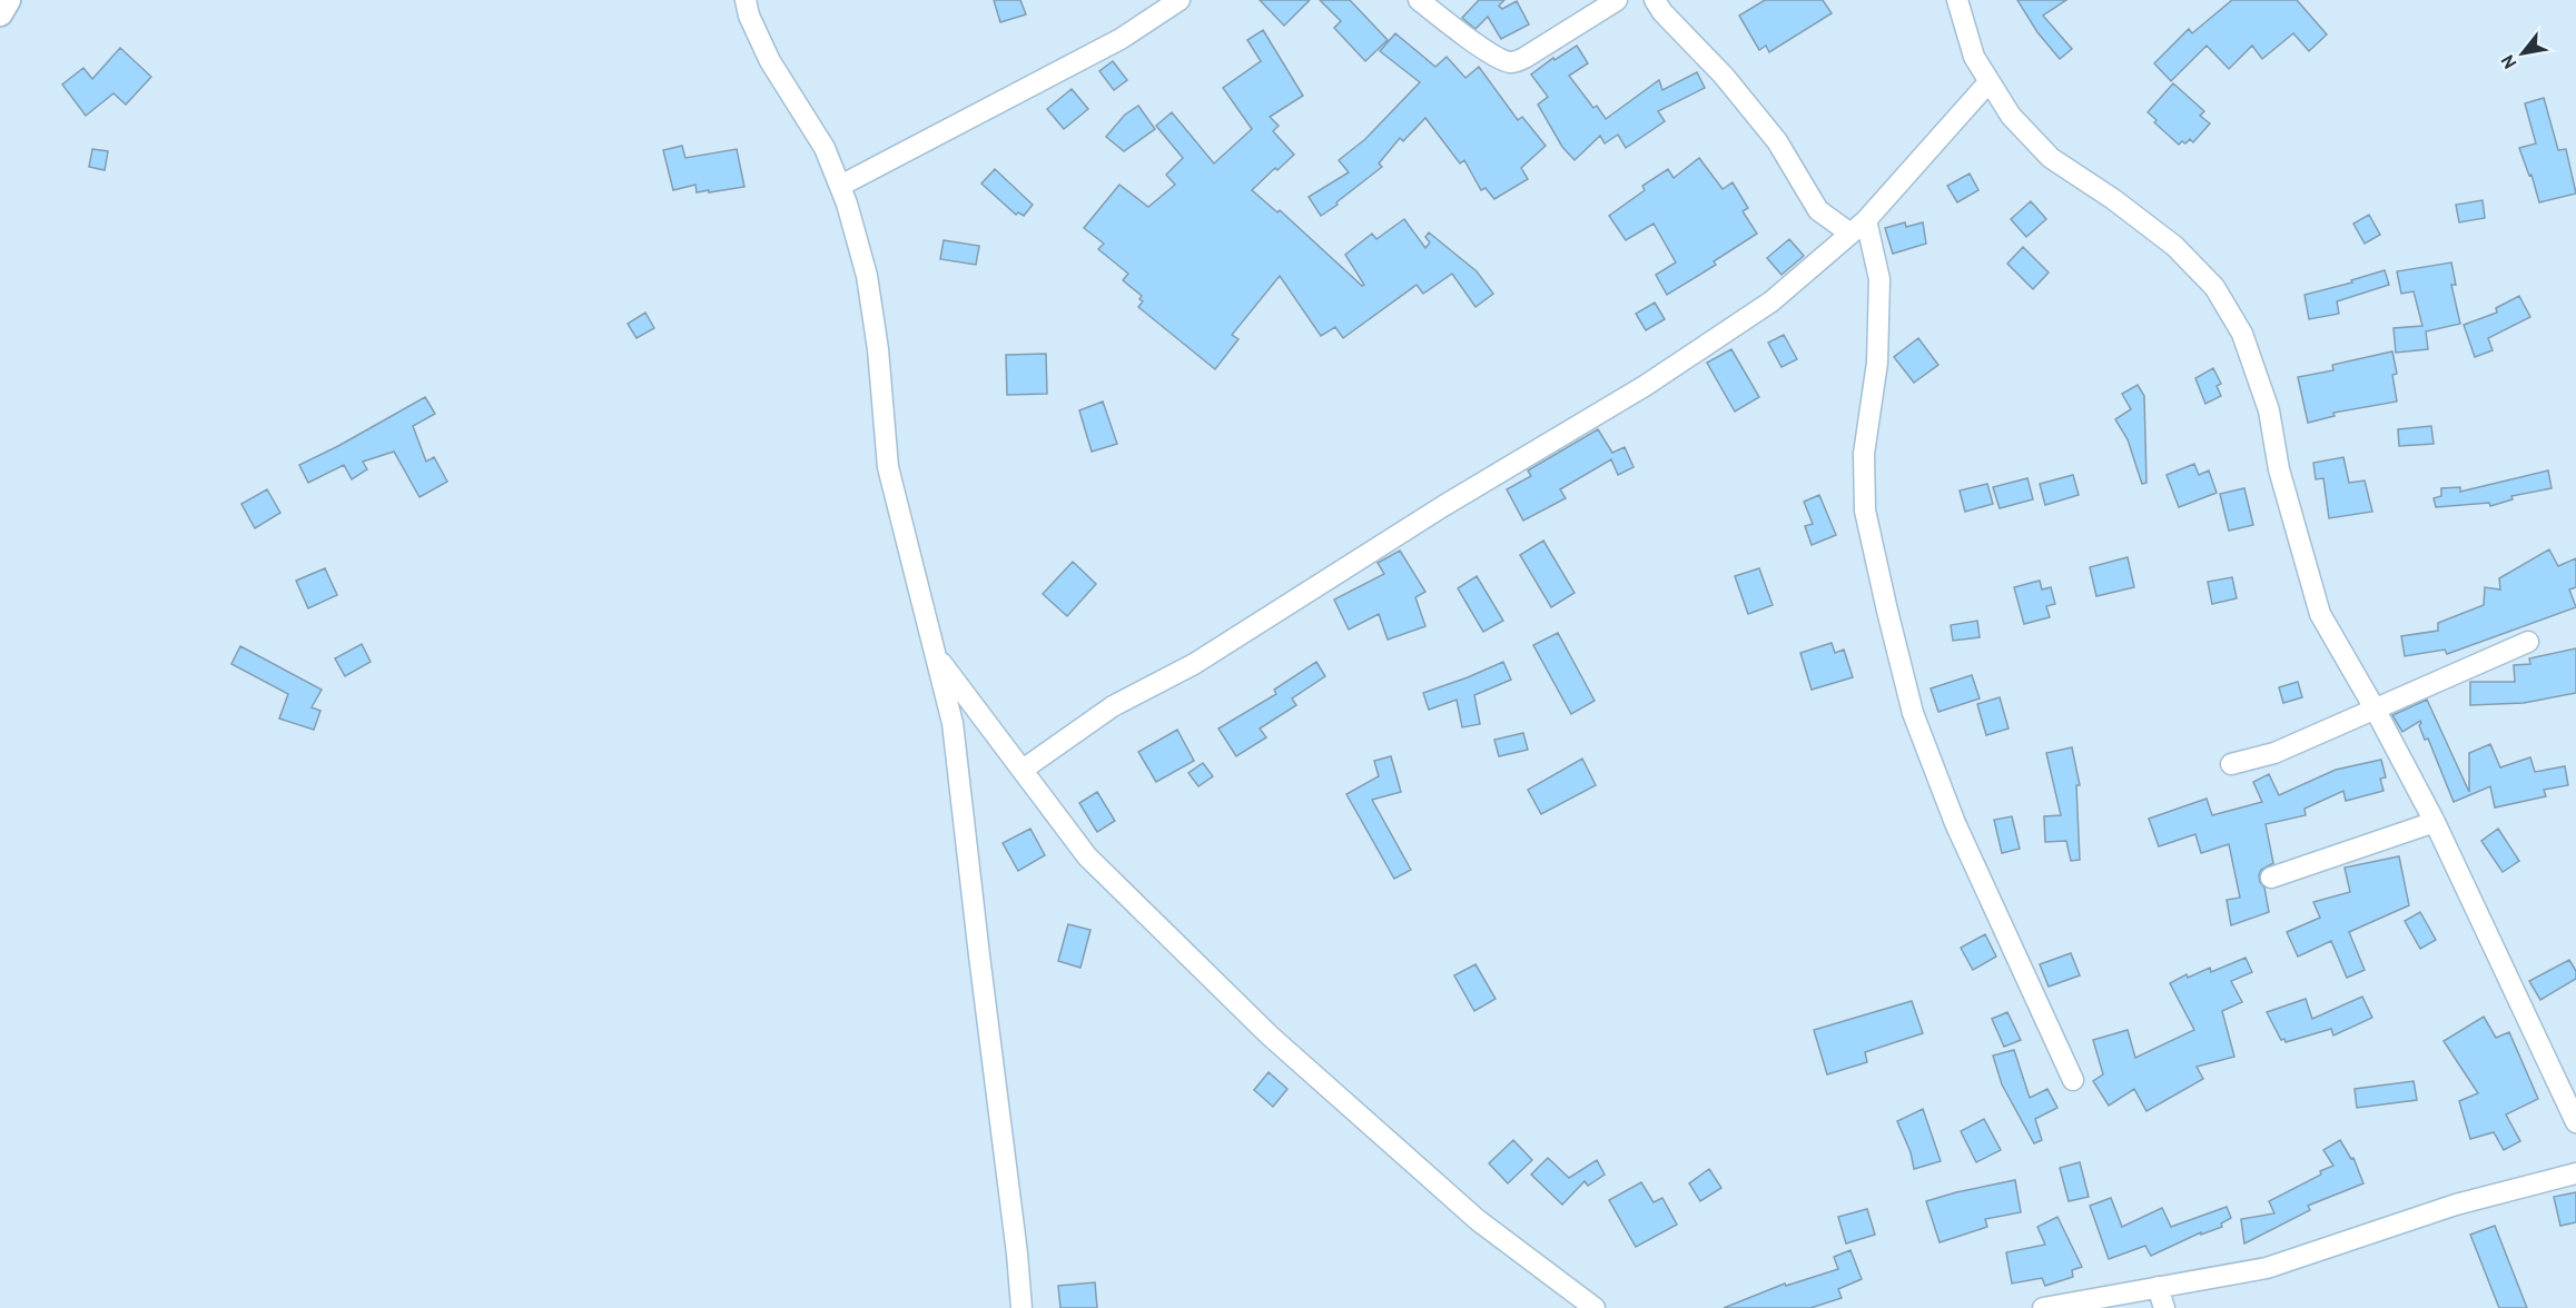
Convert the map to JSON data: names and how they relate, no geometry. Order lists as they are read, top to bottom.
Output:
{
  "north": "bottom left"
}
